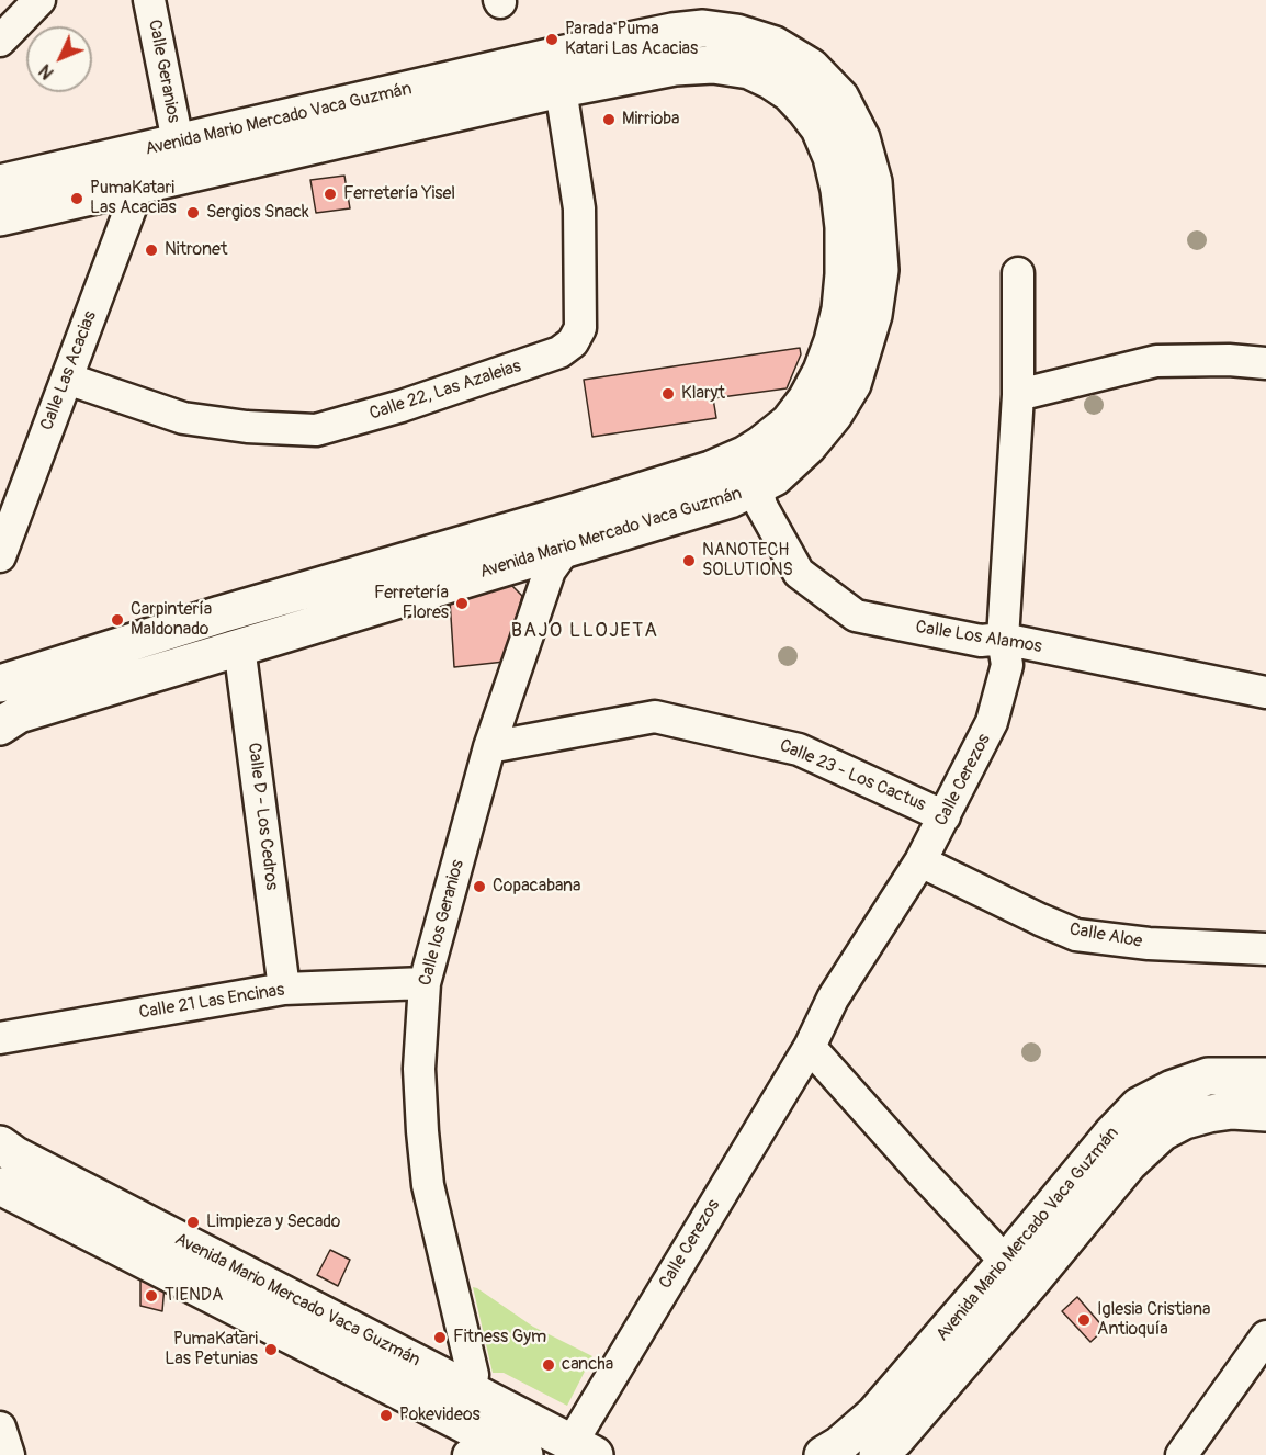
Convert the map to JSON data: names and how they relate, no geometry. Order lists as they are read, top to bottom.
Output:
{
  "streets": {
    "main road": ["Avenida Mario Mercado Vaca Guzmán"],
    "street": [
      "Calle Geranios",
      "Calle Las Acacias",
      "Calle 22, Las Azaleias",
      "Calle Los Alamos",
      "Calle 23 - Los Cactus",
      "Calle Cerezos",
      "Calle D - Los Cedros",
      "Calle los Geranios",
      "Calle Aloe",
      "Calle 21 Las Encinas"
    ]
  },
  "crossings": [
    ["Calle Geranios", "Avenida Mario Mercado Vaca Guzmán"],
    ["Avenida Mario Mercado Vaca Guzmán", "Calle Las Acacias"],
    ["Avenida Mario Mercado Vaca Guzmán", "Calle 22, Las Azaleias"],
    ["Avenida Mario Mercado Vaca Guzmán", "Calle Los Alamos"],
    ["Avenida Mario Mercado Vaca Guzmán", "Calle Cerezos"],
    ["Avenida Mario Mercado Vaca Guzmán", "Calle D - Los Cedros"],
    ["Avenida Mario Mercado Vaca Guzmán", "Calle los Geranios"],
    ["Calle Las Acacias", "Calle 22, Las Azaleias"],
    ["Calle Los Alamos", "Calle Cerezos"],
    ["Calle 23 - Los Cactus", "Calle Cerezos"],
    ["Calle 23 - Los Cactus", "Calle los Geranios"],
    ["Calle Cerezos", "Calle Aloe"],
    ["Calle D - Los Cedros", "Calle 21 Las Encinas"],
    ["Calle los Geranios", "Calle 21 Las Encinas"]
  ],
  "districts": ["BAJO LLOJETA"],
  "places": [
    "Parada Puma Katari Las Acacias",
    "Mirrioba",
    "Ferretería Yisel",
    "PumaKatari Las Acacias",
    "Sergios Snack",
    "Nitronet",
    "Klaryt",
    "NANOTECH SOLUTIONS",
    "Ferretería Flores",
    "Carpintería Maldonado",
    "Copacabana",
    "Limpieza y Secado",
    "TIENDA",
    "Iglesia Cristiana Antioquía",
    "Fitness Gym",
    "PumaKatari Las Petunias",
    "cancha",
    "Pokevideos"
  ],
  "north": "bottom left"
}
